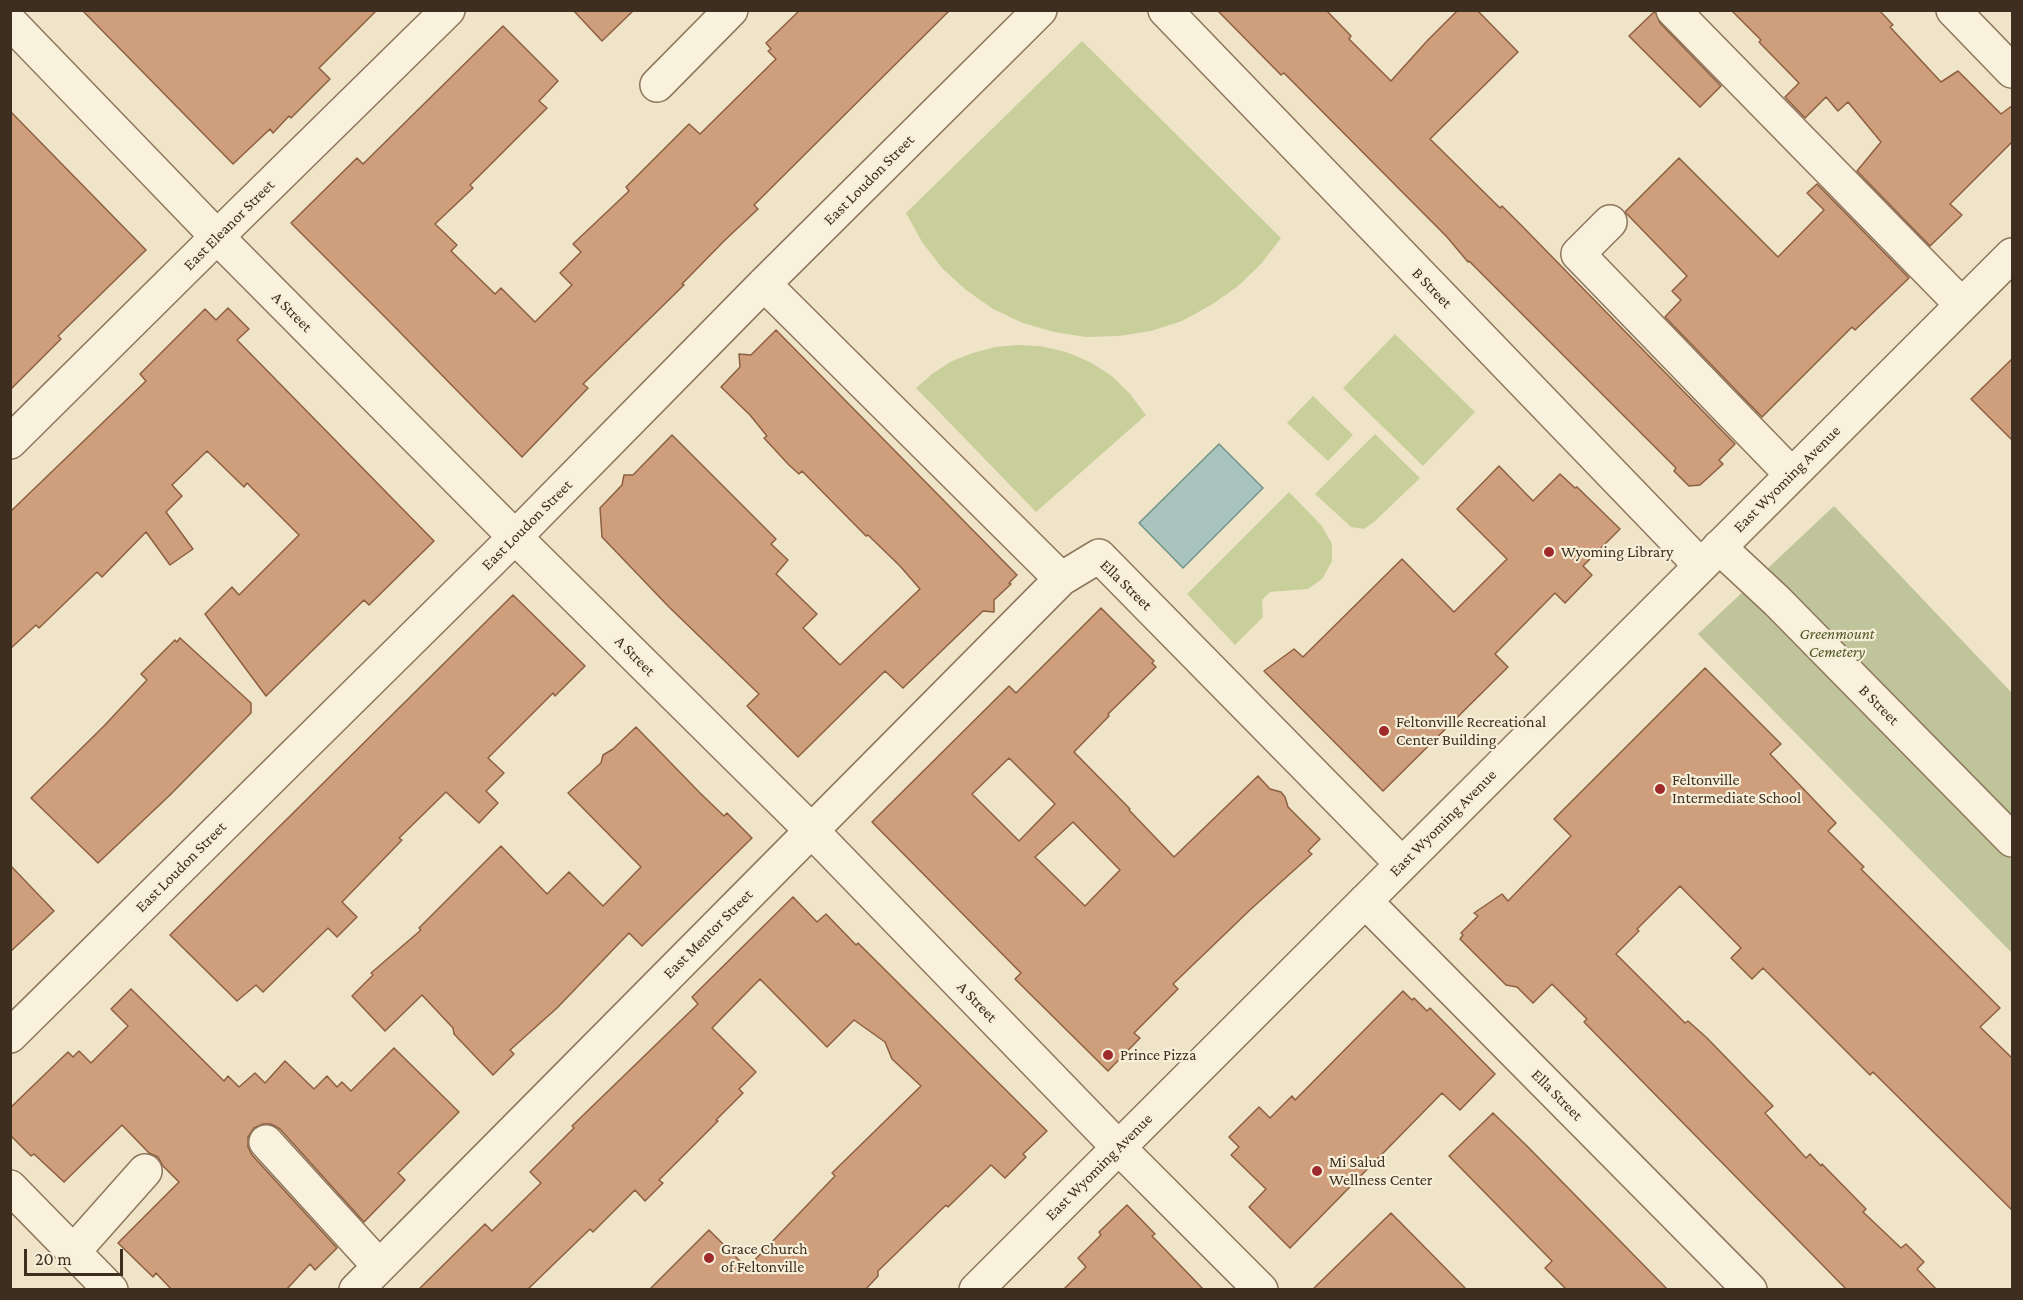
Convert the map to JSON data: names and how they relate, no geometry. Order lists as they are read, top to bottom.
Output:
{
  "streets": {
    "street": [
      "East Loudon Street",
      "East Eleanor Street",
      "B Street",
      "A Street",
      "East Wyoming Avenue",
      "Ella Street",
      "East Mentor Street"
    ]
  },
  "crossings": [
    ["East Loudon Street", "A Street"],
    ["East Eleanor Street", "A Street"],
    ["B Street", "East Wyoming Avenue"],
    ["A Street", "East Wyoming Avenue"],
    ["A Street", "East Mentor Street"],
    ["East Wyoming Avenue", "Ella Street"],
    ["Ella Street", "East Mentor Street"]
  ],
  "parks": ["Greenmount Cemetery"],
  "places": [
    "Wyoming Library",
    "Feltonville Recreational Center Building",
    "Feltonville Intermediate School",
    "Prince Pizza",
    "Mi Salud Wellness Center",
    "Grace Church of Feltonville"
  ],
  "scale_bar": "20 m"
}
